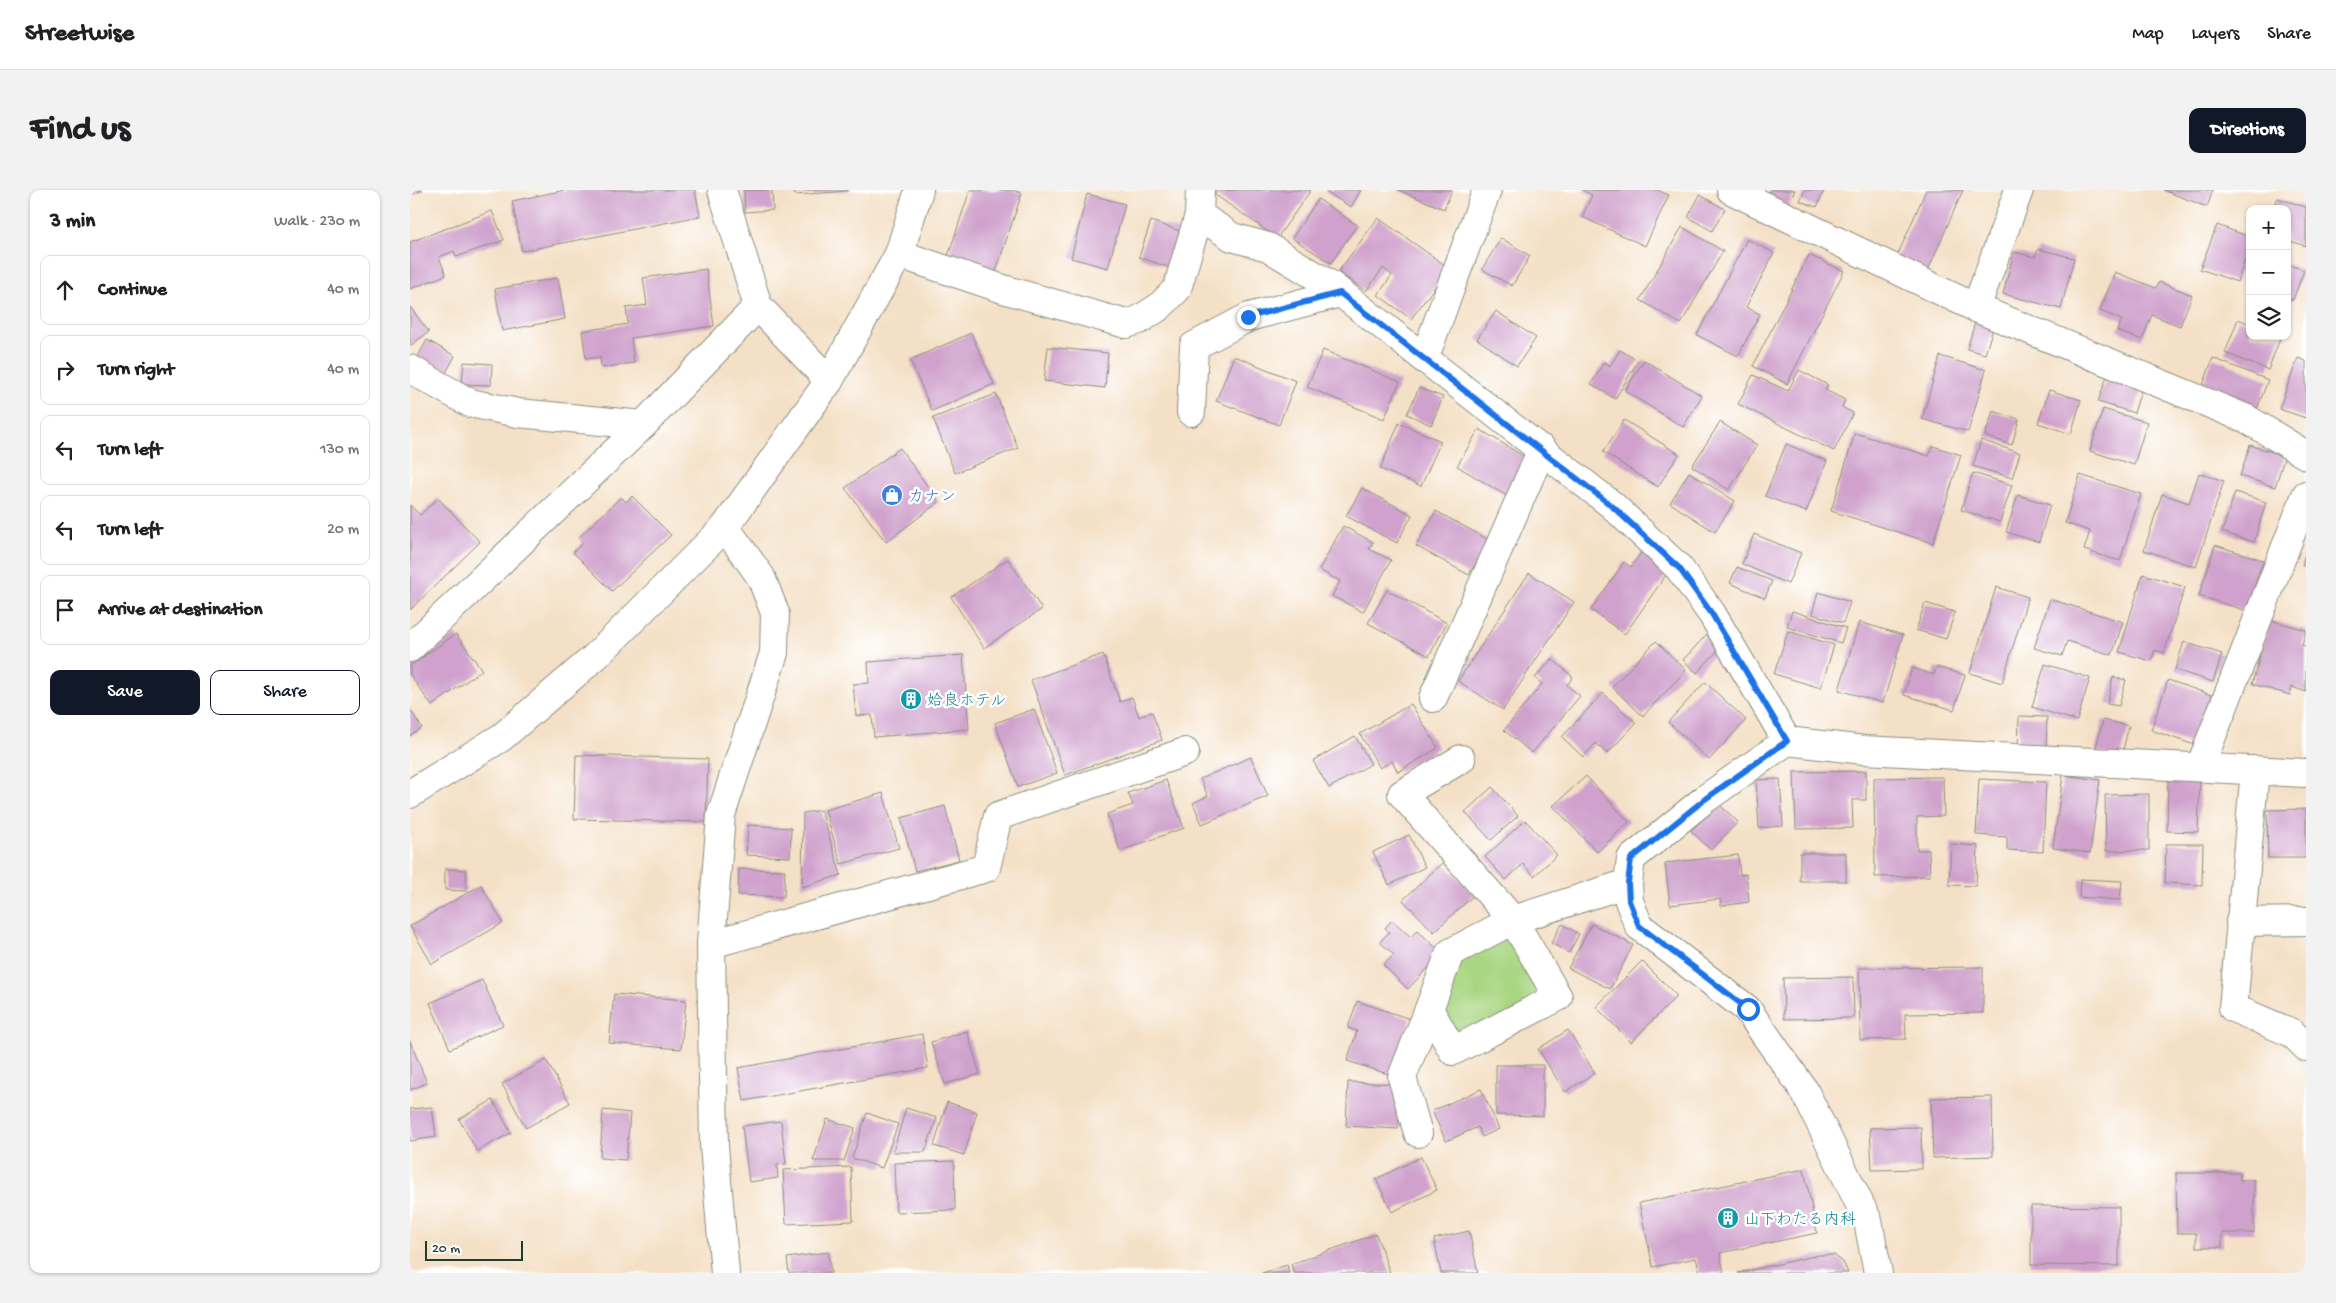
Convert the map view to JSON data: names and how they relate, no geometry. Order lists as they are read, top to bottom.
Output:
{
  "places": {
    "shop": ["カナン"],
    "building": ["姶良ホテル", "山下わたる内科"]
  },
  "scale_bar": "20 m",
  "page": {
    "header": "Streetwise",
    "nav": ["Map", "Layers", "Share"],
    "buttons": [
      "Directions",
      ["Save", "Share"]
    ],
    "title": "Find us",
    "heading": ["3 min", "Walk · 230 m"],
    "map_buttons": ["+", "−"],
    "list": [
      ["Continue", "40 m"],
      ["Turn right", "40 m"],
      ["Turn left", "130 m"],
      ["Turn left", "20 m"],
      "Arrive at destination"
    ],
    "scale": "20 m"
  }
}
